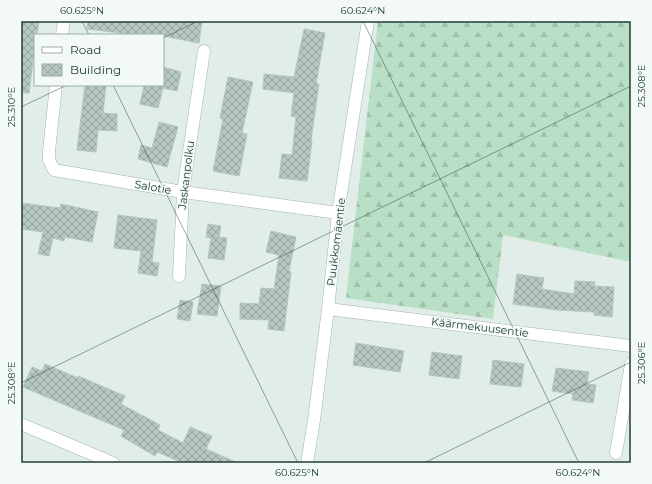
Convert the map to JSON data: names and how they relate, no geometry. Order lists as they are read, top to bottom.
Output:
{
  "streets": {
    "street": [
      "Jaskanpolku",
      "Salotie",
      "Puukkomäentie",
      "Käärmekuusentie"
    ]
  },
  "crossings": [
    ["Jaskanpolku", "Salotie"],
    ["Salotie", "Puukkomäentie"],
    ["Puukkomäentie", "Käärmekuusentie"]
  ],
  "legend": ["Road", "Building"],
  "coordinates": [
    "60.625°N",
    "60.624°N",
    "25.308°E",
    "25.310°E",
    "25.306°E"
  ]
}
